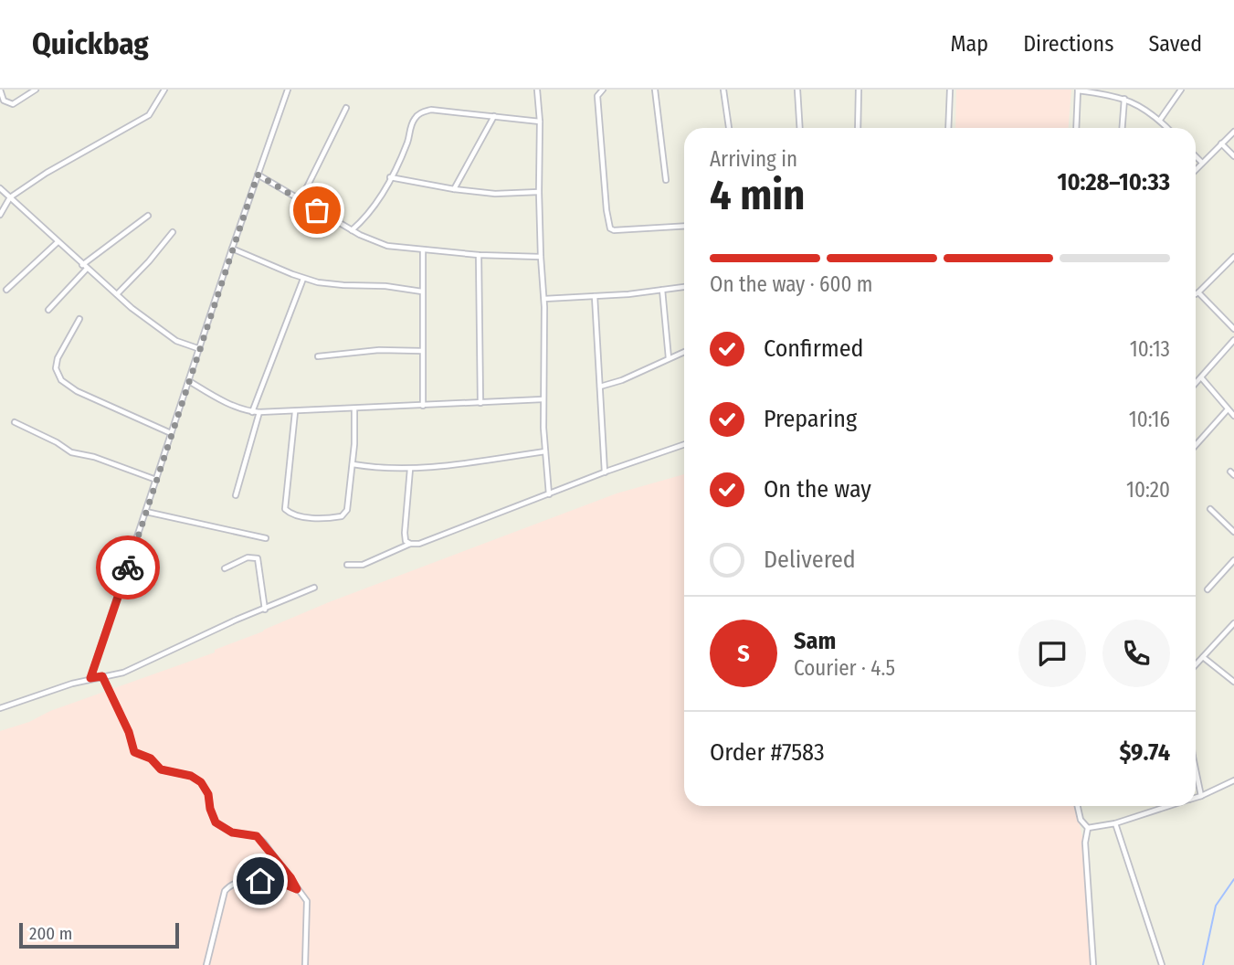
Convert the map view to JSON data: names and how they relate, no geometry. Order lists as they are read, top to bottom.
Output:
{
  "scale_bar": "200 m",
  "page": {
    "header": "Quickbag",
    "nav": ["Map", "Directions", "Saved"],
    "heading": ["4 min", "Arriving in", "10:28–10:33"],
    "panel": [
      "Sam",
      "Courier · 4.5",
      "Order #7583",
      "$9.74"
    ],
    "bar": "On the way · 600 m",
    "list": [
      ["Confirmed", "10:13"],
      ["Preparing", "10:16"],
      ["On the way", "10:20"],
      "Delivered"
    ],
    "round": "S",
    "scale": "200 m"
  }
}
